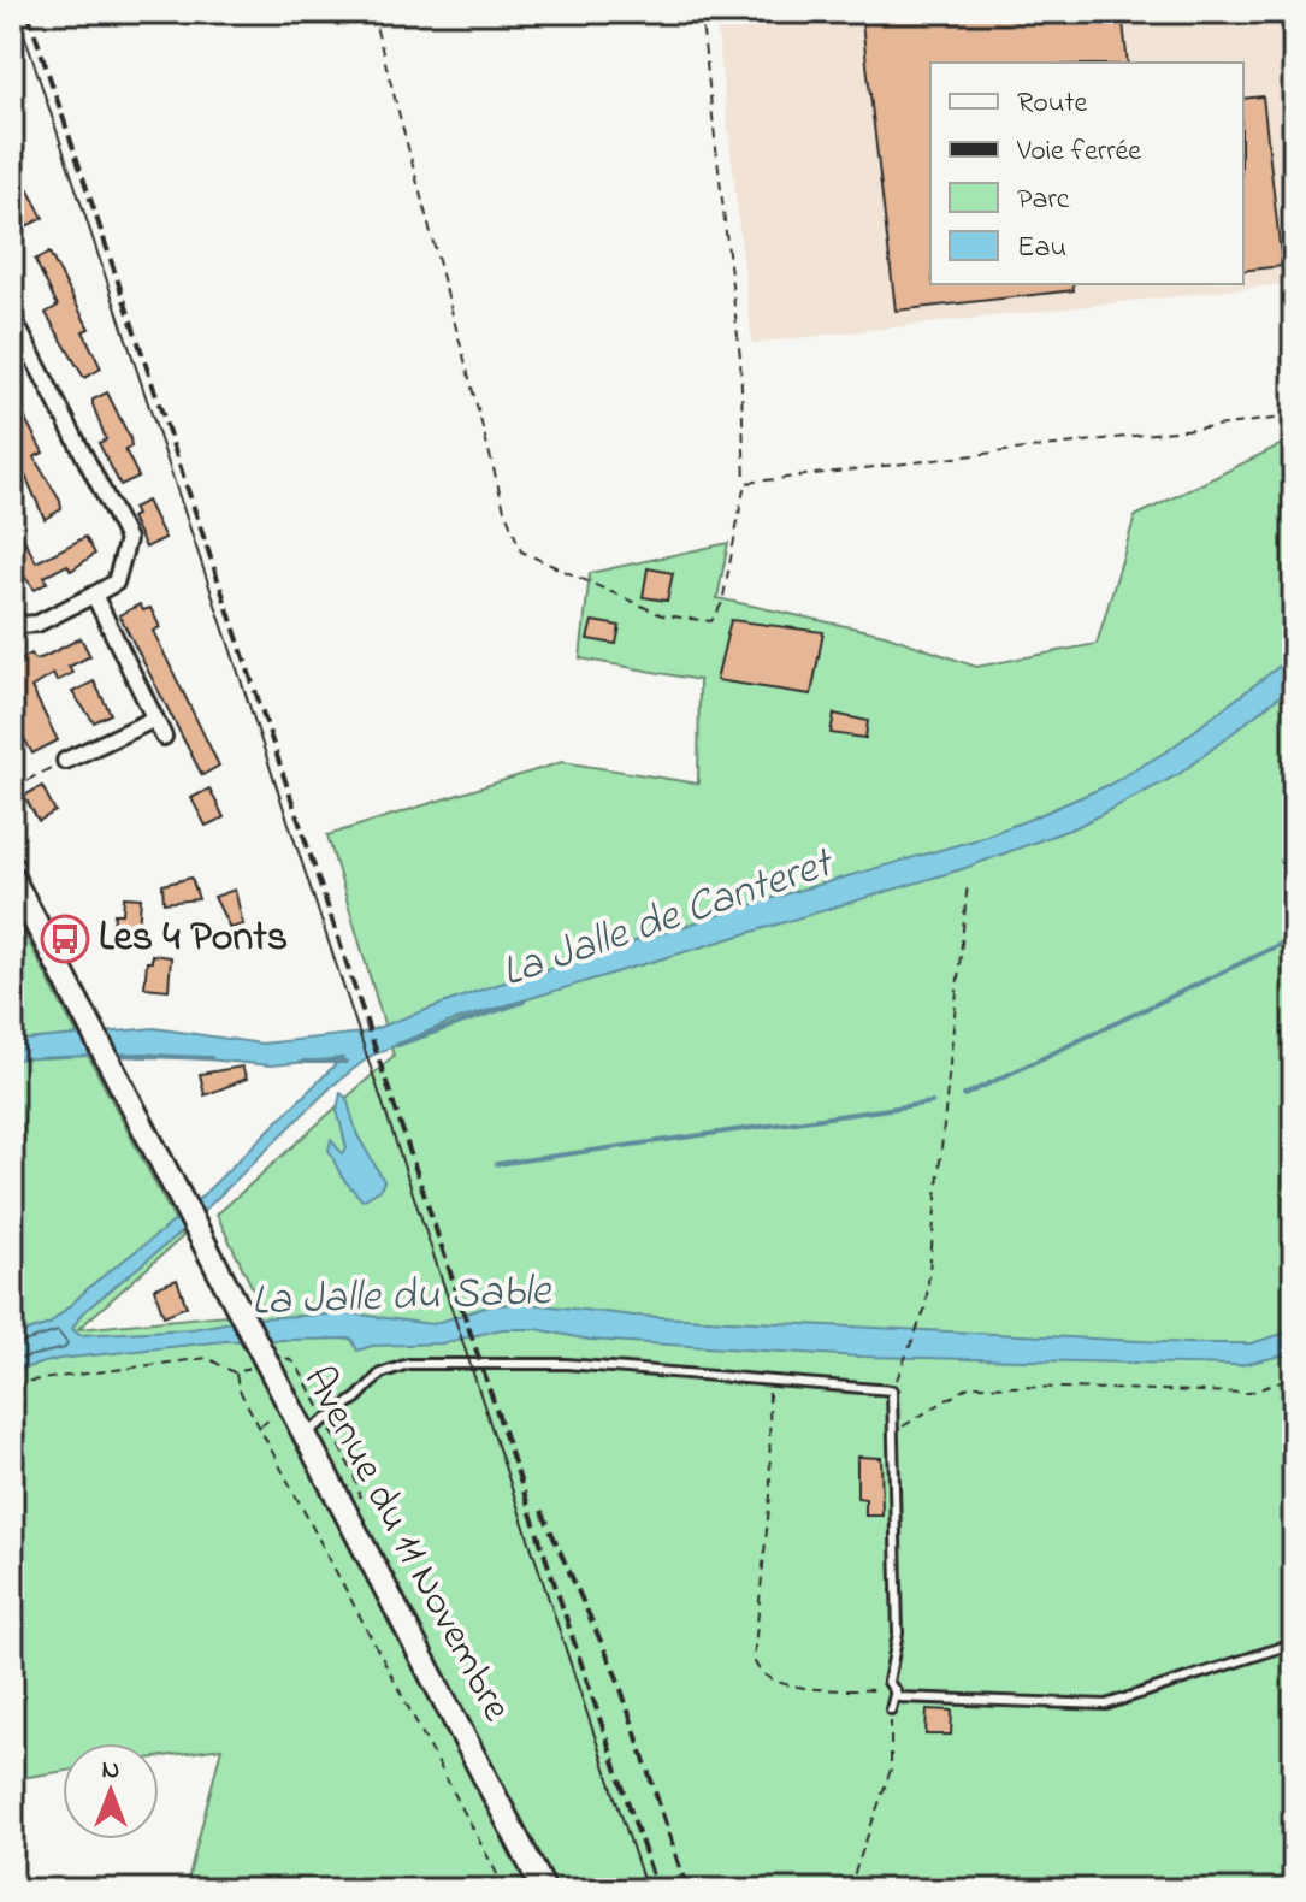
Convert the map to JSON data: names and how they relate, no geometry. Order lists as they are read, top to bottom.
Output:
{
  "streets": {
    "main road": ["Avenue du 11 Novembre"]
  },
  "water": ["La Jalle de Canteret", "La Jalle du Sable"],
  "places": {
    "bus stop": ["Les 4 Ponts"]
  },
  "legend": [
    "Route",
    "Voie ferrée",
    "Parc",
    "Eau"
  ],
  "north": "top"
}
